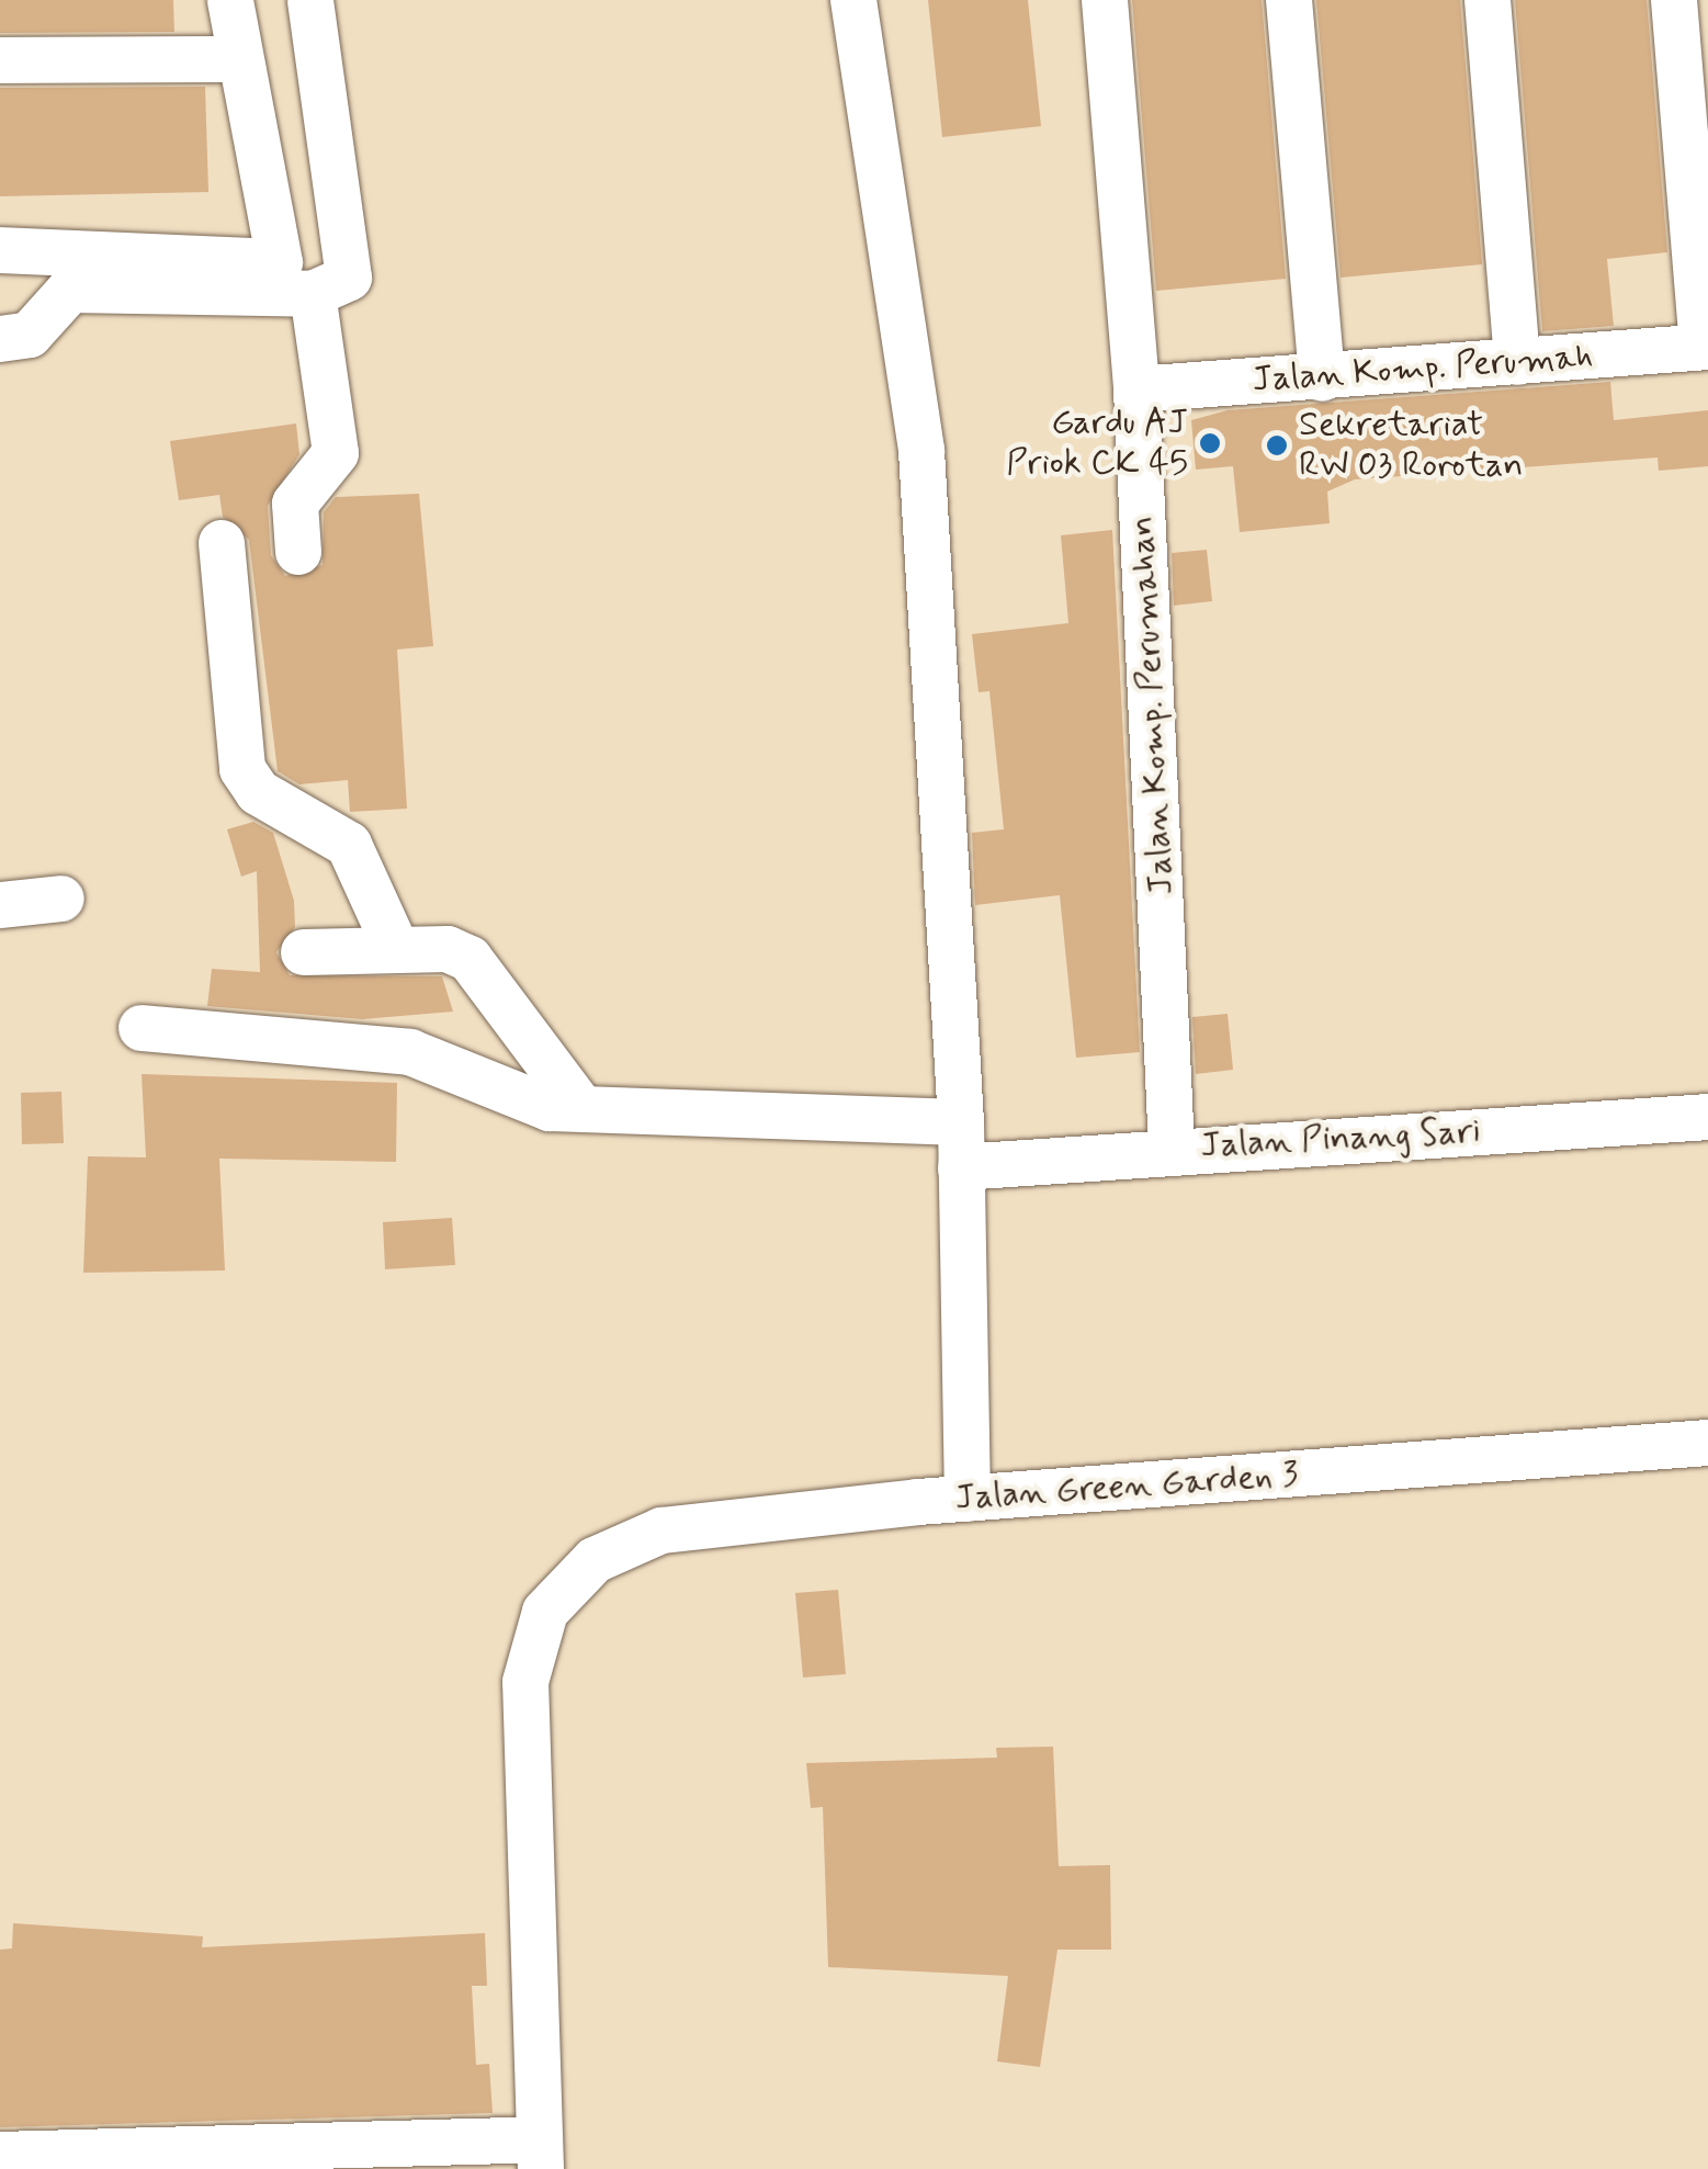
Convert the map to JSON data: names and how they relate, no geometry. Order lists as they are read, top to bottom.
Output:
{
  "streets": {
    "street": [
      "Jalan Komp. Perumah",
      "Jalan Komp. Perumahan",
      "Jalan Pinang Sari",
      "Jalan Green Garden 3"
    ]
  },
  "crossings": [
    ["Jalan Komp. Perumah", "Jalan Komp. Perumahan"],
    ["Jalan Komp. Perumahan", "Jalan Pinang Sari"]
  ],
  "places": ["Gardu AJ Priok CK 45", "Sekretariat RW 03 Rorotan"]
}
